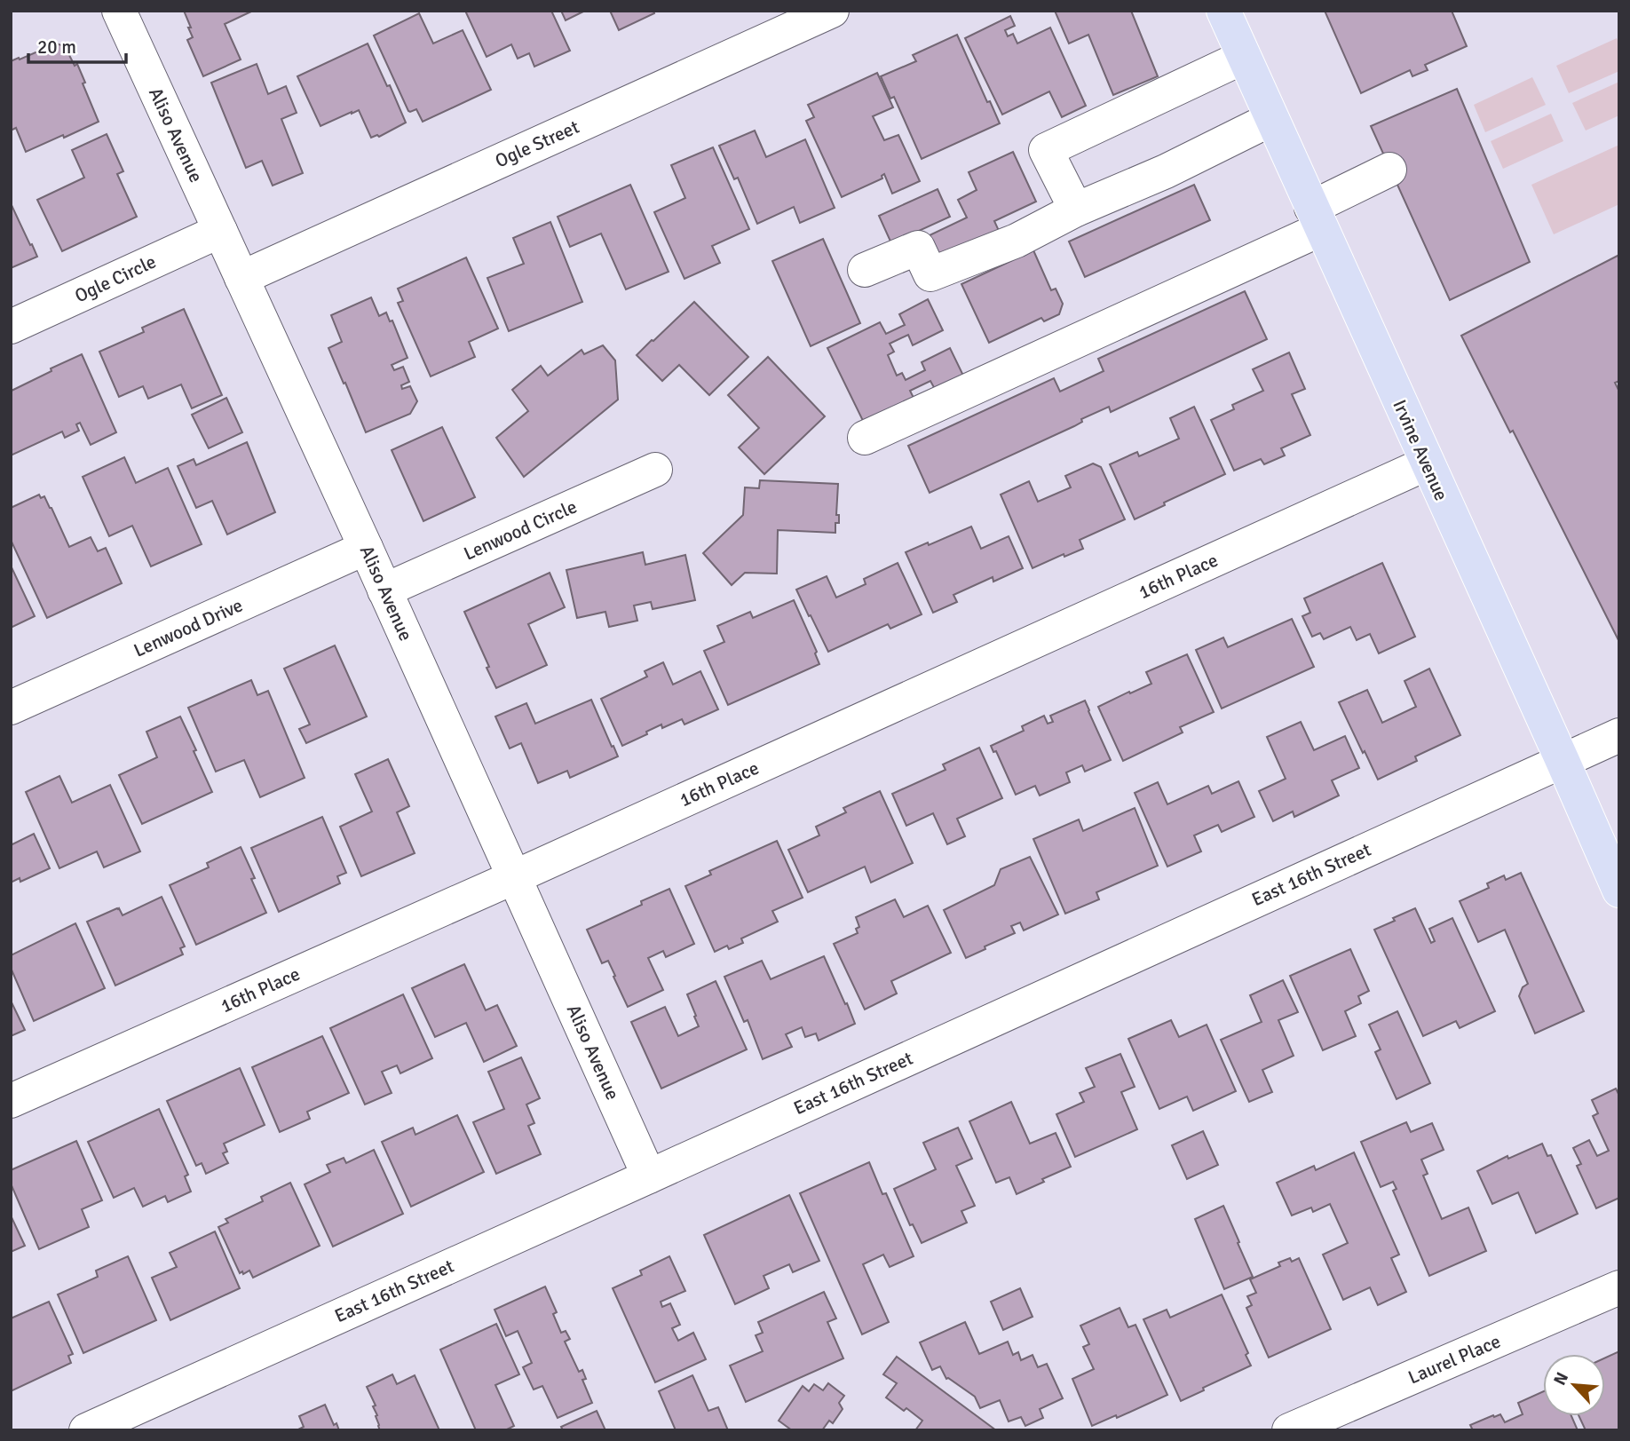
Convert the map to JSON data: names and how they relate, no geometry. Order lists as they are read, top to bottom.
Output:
{
  "streets": {
    "main road": ["Irvine Avenue"],
    "street": [
      "Aliso Avenue",
      "Ogle Street",
      "Ogle Circle",
      "Lenwood Circle",
      "16th Place",
      "Lenwood Drive",
      "East 16th Street",
      "Laurel Place"
    ]
  },
  "crossings": [
    ["Aliso Avenue", "Ogle Street"],
    ["Aliso Avenue", "Ogle Circle"],
    ["Aliso Avenue", "Lenwood Circle"],
    ["Aliso Avenue", "16th Place"],
    ["Aliso Avenue", "Lenwood Drive"],
    ["Aliso Avenue", "East 16th Street"],
    ["Irvine Avenue", "16th Place"],
    ["Irvine Avenue", "East 16th Street"]
  ],
  "scale_bar": "20 m",
  "north": "top left"
}
